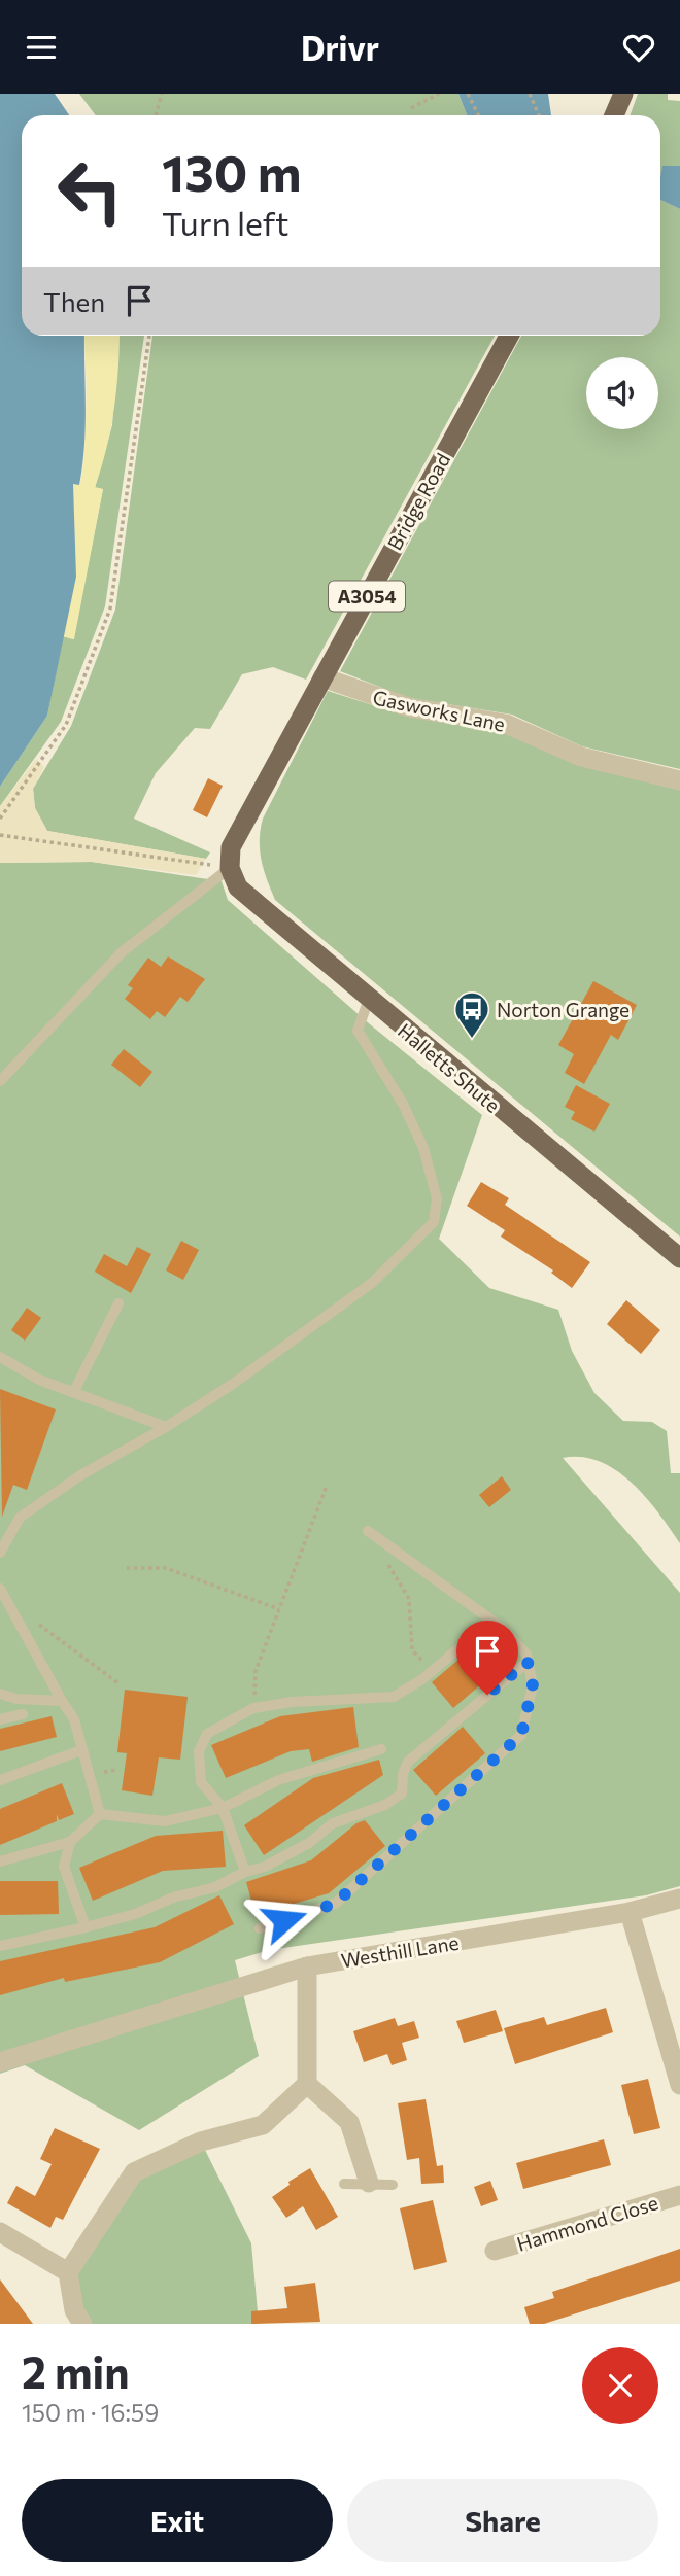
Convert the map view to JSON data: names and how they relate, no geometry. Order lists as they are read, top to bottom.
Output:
{
  "streets": {
    "main road": ["Bridge Road", "A3054", "Halletts Shute"],
    "street": ["Gasworks Lane", "Westhill Lane", "Hammond Close"]
  },
  "crossings": [
    ["Bridge Road", "Gasworks Lane"],
    ["Bridge Road", "Halletts Shute"]
  ],
  "places": {
    "bus stop": ["Norton Grange"]
  },
  "page": {
    "header": "Drivr",
    "turn": ["130 m", "Turn left"],
    "then": "Then",
    "heading": ["2 min", "150 m · 16:59"],
    "buttons": ["Exit", "Share"]
  }
}
